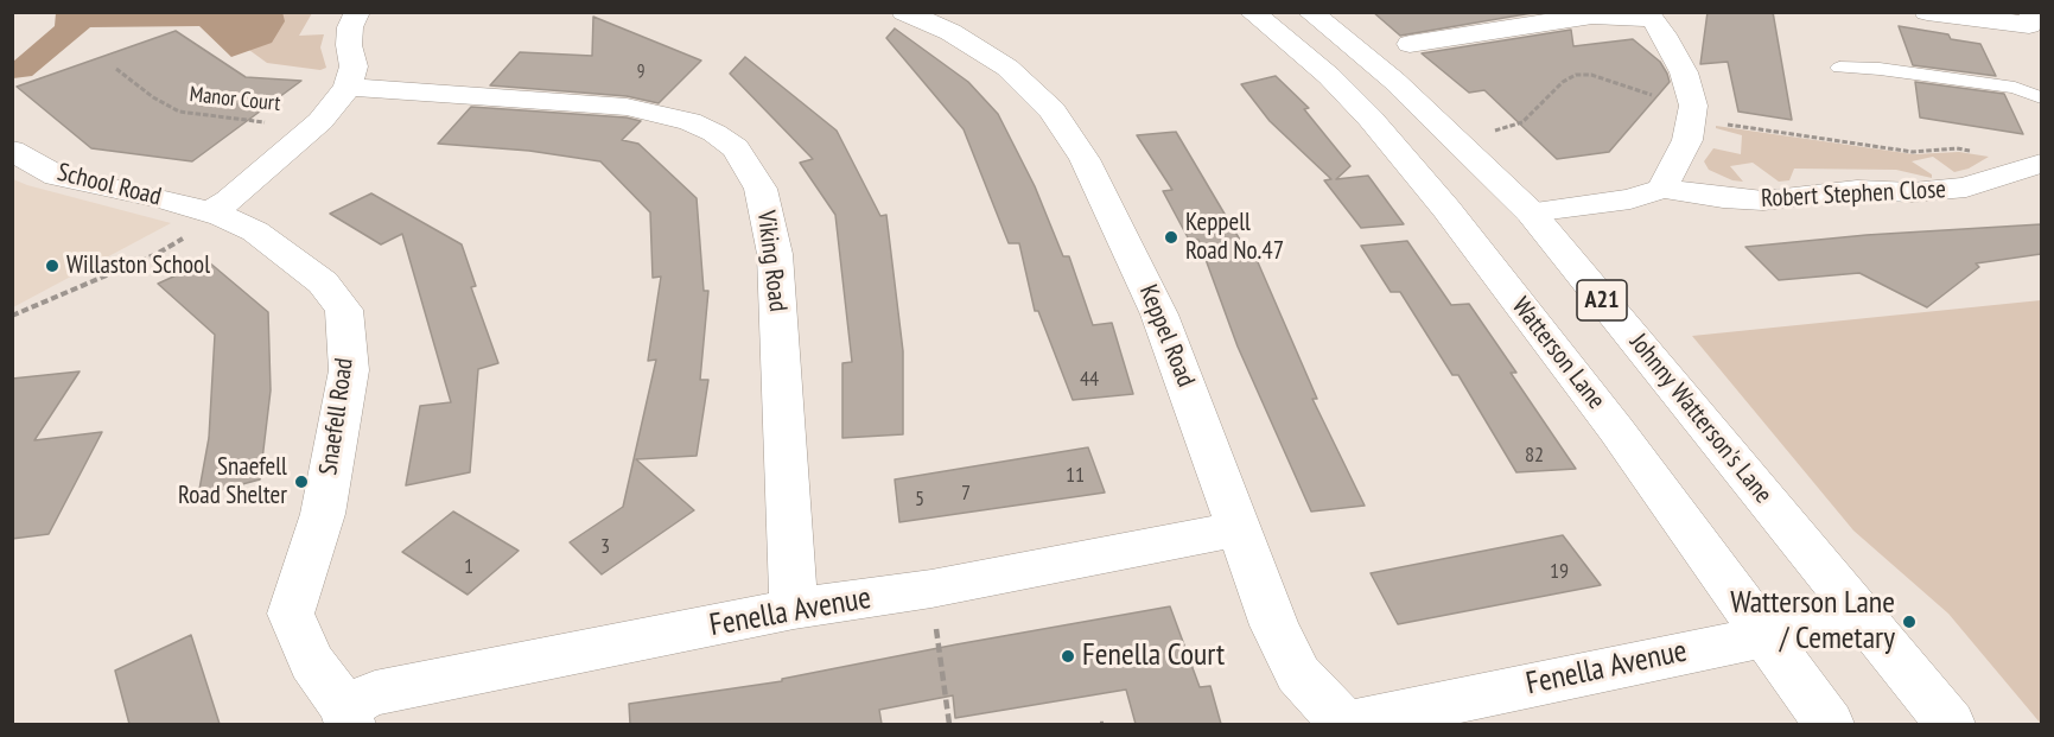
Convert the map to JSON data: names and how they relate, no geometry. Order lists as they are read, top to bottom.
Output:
{
  "streets": {
    "main road": [
      "School Road",
      "Robert Stephen Close",
      "Viking Road",
      "A21",
      "Keppel Road",
      "Watterson Lane",
      "Snaefell Road",
      "Johnny Watterson's Lane",
      "Fenella Avenue"
    ],
    "path": ["Manor Court"]
  },
  "crossings": [
    ["School Road", "Snaefell Road"],
    ["Viking Road", "Fenella Avenue"],
    ["Keppel Road", "Fenella Avenue"],
    ["Watterson Lane", "Fenella Avenue"],
    ["Snaefell Road", "Fenella Avenue"],
    ["Johnny Watterson's Lane", "Fenella Avenue"]
  ],
  "places": [
    "Keppell Road No.47",
    "Willaston School",
    "Snaefell Road Shelter",
    "Watterson Lane / Cemetary",
    "Fenella Court"
  ],
  "house_numbers": [
    "9",
    "44",
    "82",
    "11",
    "7",
    "5",
    "3",
    "1",
    "19"
  ]
}
